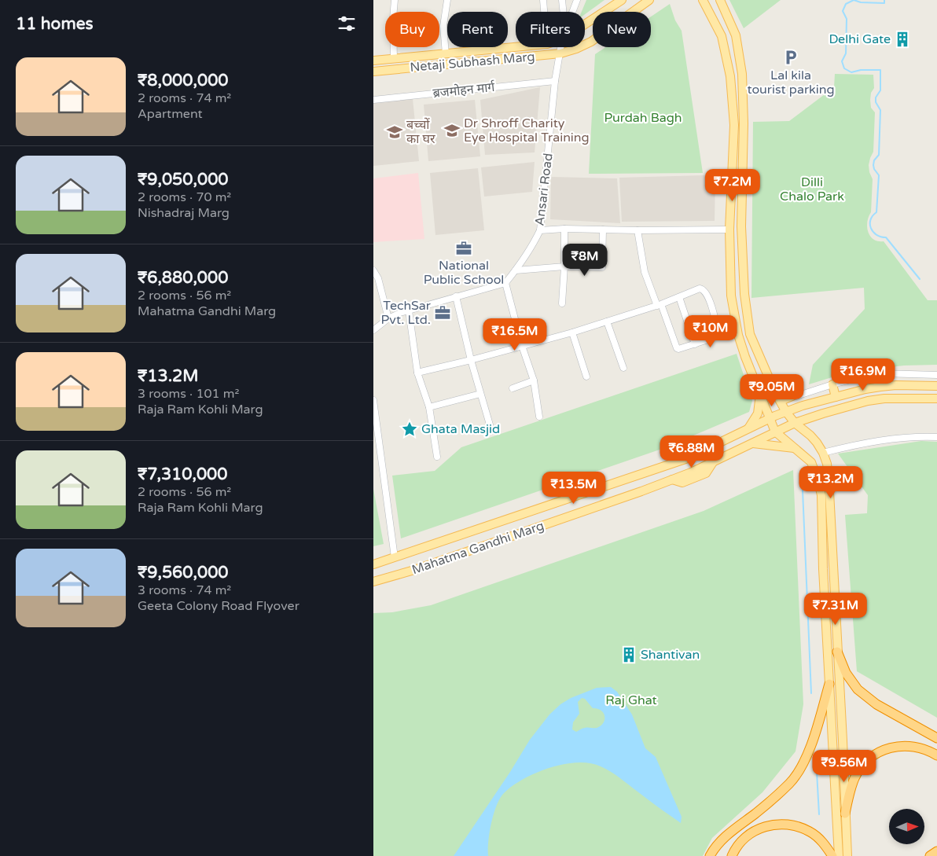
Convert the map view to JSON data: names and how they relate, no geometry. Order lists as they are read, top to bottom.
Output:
{
  "streets": {
    "main road": ["Netaji Subhash Marg", "Mahatma Gandhi Marg"],
    "street": ["ब्रजमोहन मार्ग", "Ansari Road"]
  },
  "crossings": [
    ["Netaji Subhash Marg", "Ansari Road"],
    ["ब्रजमोहन मार्ग", "Ansari Road"]
  ],
  "parks": ["Purdah Bagh", "Dilli Chalo Park", "Raj Ghat"],
  "places": {
    "building": ["Delhi Gate", "Shantivan"],
    "parking": ["Lal kila tourist parking"],
    "school or university": ["Dr Shroff Charity Eye Hospital Training", "बच्चों का घर"],
    "office": ["National Public School", "TechSar Pvt. Ltd."],
    "place": ["Ghata Masjid"]
  },
  "north": "right",
  "page": {
    "heading": "11 homes",
    "chip": [
      "Buy",
      "Rent",
      "Filters",
      "New"
    ],
    "list": [
      {
        "name": "₹8,000,000",
        "note": "2 rooms · 74 m² · Apartment"
      },
      {
        "name": "₹9,050,000",
        "note": "2 rooms · 70 m² · Nishadraj Marg"
      },
      {
        "name": "₹6,880,000",
        "note": "2 rooms · 56 m² · Mahatma Gandhi Marg"
      },
      {
        "name": "₹13.2M",
        "note": "3 rooms · 101 m² · Raja Ram Kohli Marg"
      },
      {
        "name": "₹7,310,000",
        "note": "2 rooms · 56 m² · Raja Ram Kohli Marg"
      },
      {
        "name": "₹9,560,000",
        "note": "3 rooms · 74 m² · Geeta Colony Road Flyover"
      }
    ],
    "price": [
      "₹7.2M",
      "₹8M",
      "₹10M",
      "₹16.5M",
      "₹16.9M",
      "₹9.05M",
      "₹6.88M",
      "₹13.2M",
      "₹13.5M",
      "₹7.31M",
      "₹9.56M"
    ]
  }
}
